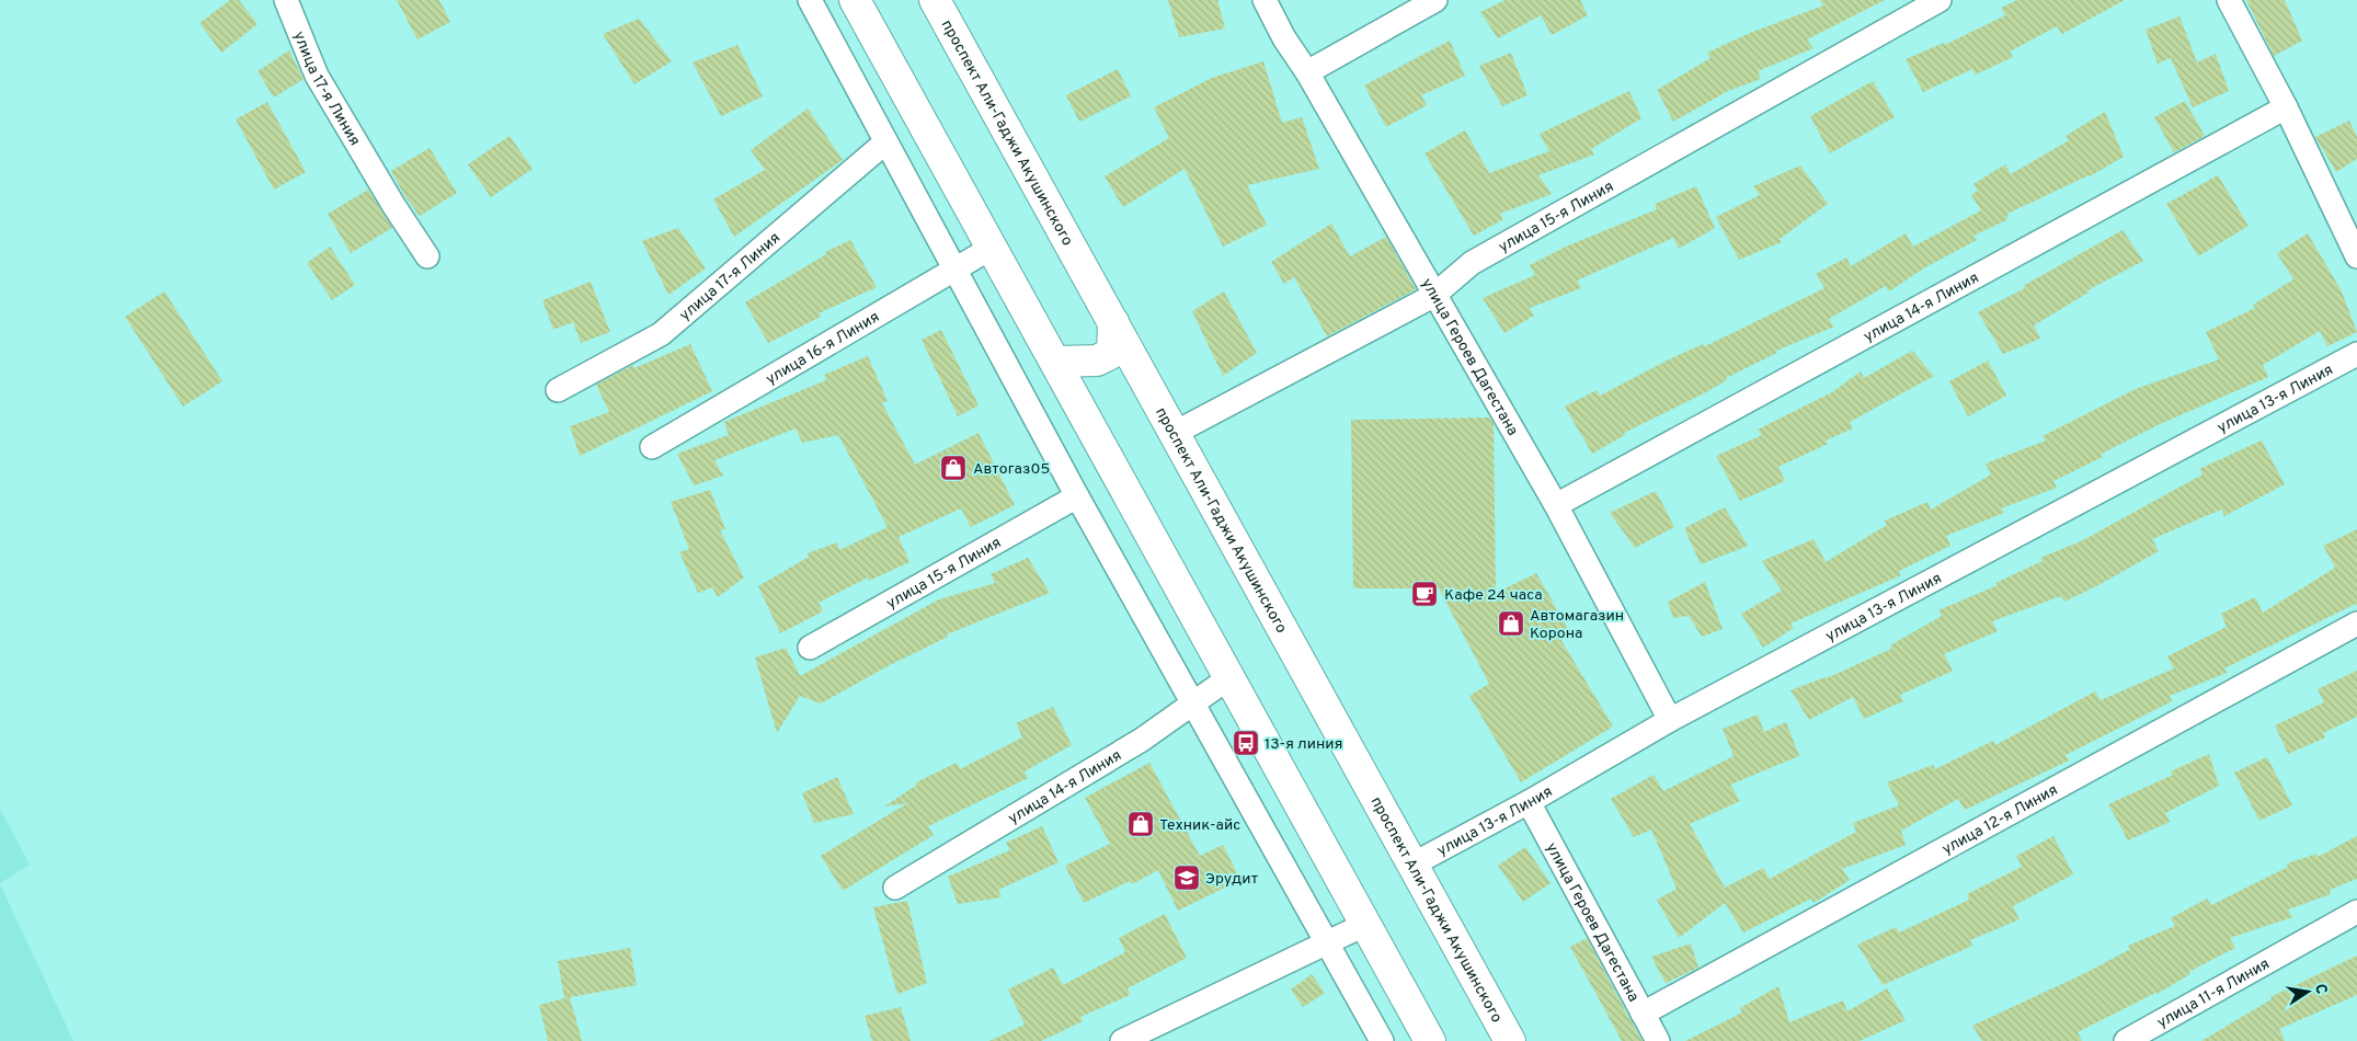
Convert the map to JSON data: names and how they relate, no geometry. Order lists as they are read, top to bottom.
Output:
{
  "streets": {
    "main road": ["проспект Али-Гаджи Акушинского"],
    "street": [
      "улица 17-я Линия",
      "улица 15-я Линия",
      "улица 14-я Линия",
      "улица 16-я Линия",
      "улица Героев Дагестана",
      "улица 13-я Линия",
      "улица 12-я Линия",
      "улица 11-я Линия"
    ]
  },
  "crossings": [
    ["проспект Али-Гаджи Акушинского", "улица 15-я Линия"],
    ["проспект Али-Гаджи Акушинского", "улица 13-я Линия"],
    ["улица 15-я Линия", "улица Героев Дагестана"],
    ["улица 14-я Линия", "улица Героев Дагестана"],
    ["улица Героев Дагестана", "улица 13-я Линия"],
    ["улица Героев Дагестана", "улица 12-я Линия"]
  ],
  "places": {
    "shop": ["Автогаз05", "Автомагазин Корона", "Техник-айс"],
    "cafe": ["Кафе 24 часа"],
    "bus stop": ["13-я линия"],
    "school or university": ["Эрудит"]
  },
  "north": "right"
}
